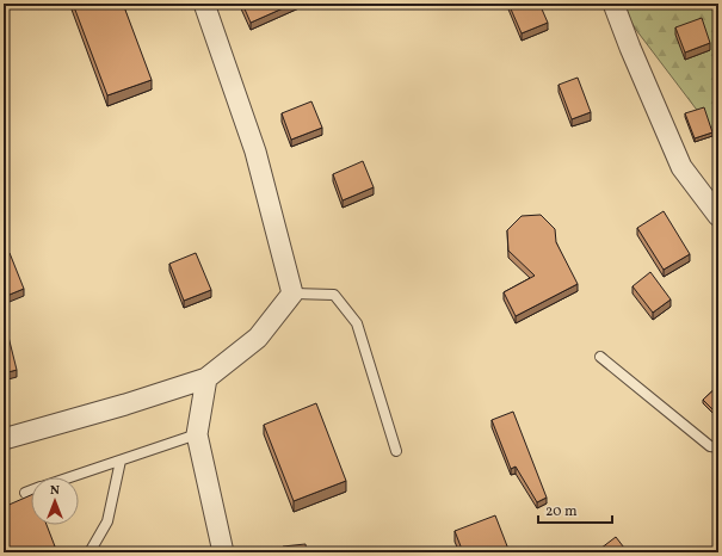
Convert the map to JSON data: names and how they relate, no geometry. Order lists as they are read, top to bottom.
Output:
{
  "scale_bar": "20 m",
  "north": "top"
}
